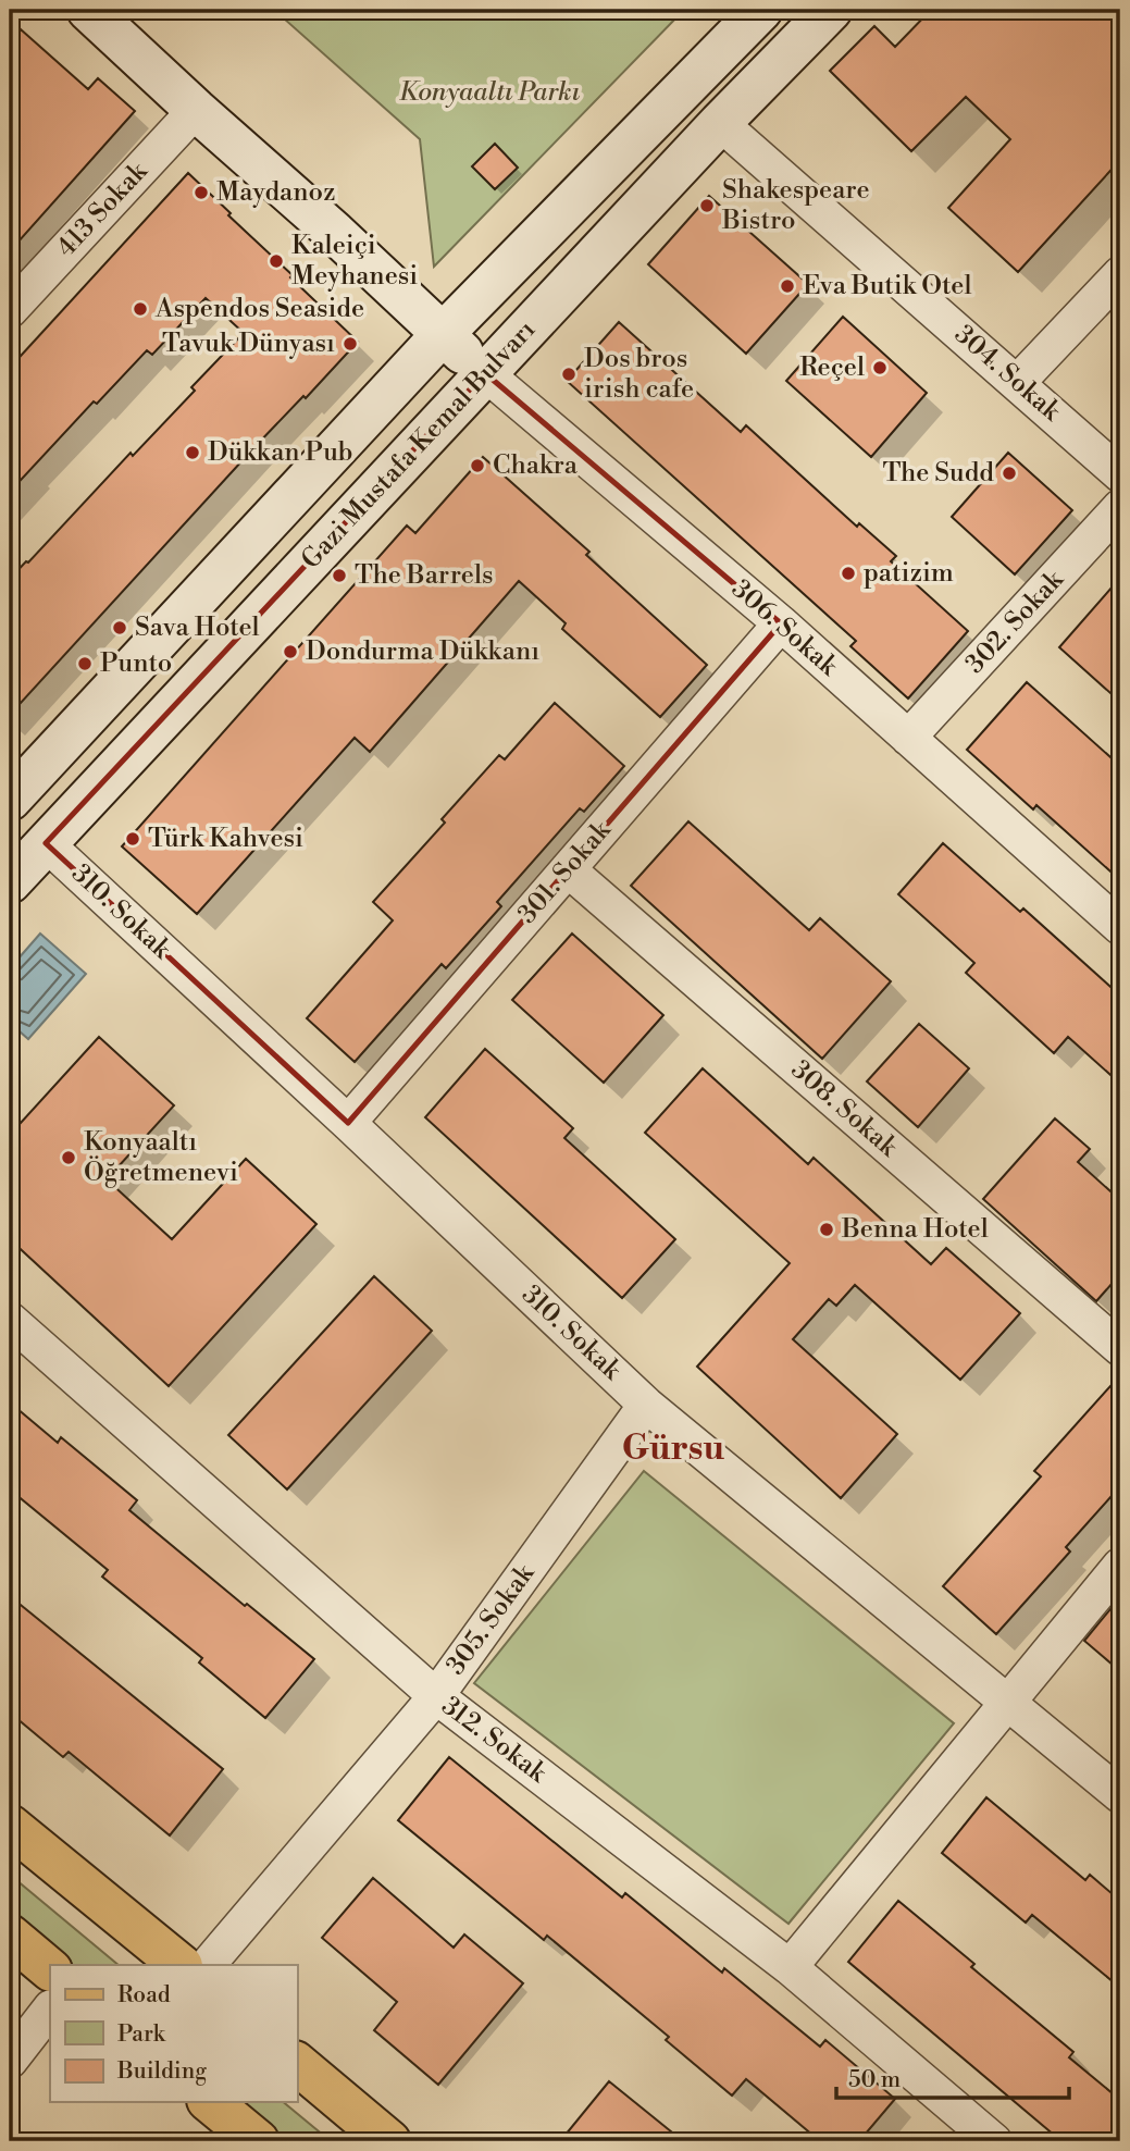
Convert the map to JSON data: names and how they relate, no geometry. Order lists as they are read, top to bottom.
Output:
{
  "streets": {
    "main road": ["Gazi Mustafa Kemal Bulvarı", "306. Sokak"],
    "street": [
      "413 Sokak",
      "304. Sokak",
      "302. Sokak",
      "301. Sokak",
      "310. Sokak",
      "308. Sokak",
      "305. Sokak",
      "312. Sokak"
    ]
  },
  "crossings": [
    ["413 Sokak", "306. Sokak"],
    ["304. Sokak", "Gazi Mustafa Kemal Bulvarı"],
    ["Gazi Mustafa Kemal Bulvarı", "306. Sokak"],
    ["Gazi Mustafa Kemal Bulvarı", "310. Sokak"],
    ["302. Sokak", "306. Sokak"],
    ["306. Sokak", "301. Sokak"],
    ["301. Sokak", "310. Sokak"],
    ["301. Sokak", "308. Sokak"],
    ["310. Sokak", "305. Sokak"],
    ["305. Sokak", "312. Sokak"]
  ],
  "districts": ["Gürsu"],
  "parks": ["Konyaaltı Parkı"],
  "places": [
    "Maydanoz",
    "Shakespeare Bistro",
    "Kaleiçi Meyhanesi",
    "Eva Butik Otel",
    "Aspendos Seaside",
    "Tavuk Dünyası",
    "Reçel",
    "Dos bros irish cafe",
    "Dükkan Pub",
    "Chakra",
    "The Sudd",
    "patizim",
    "The Barrels",
    "Sava Hotel",
    "Dondurma Dükkanı",
    "Punto",
    "Türk Kahvesi",
    "Konyaaltı Öğretmenevi",
    "Benna Hotel"
  ],
  "legend": ["Road", "Park", "Building"],
  "scale_bar": "50 m"
}
